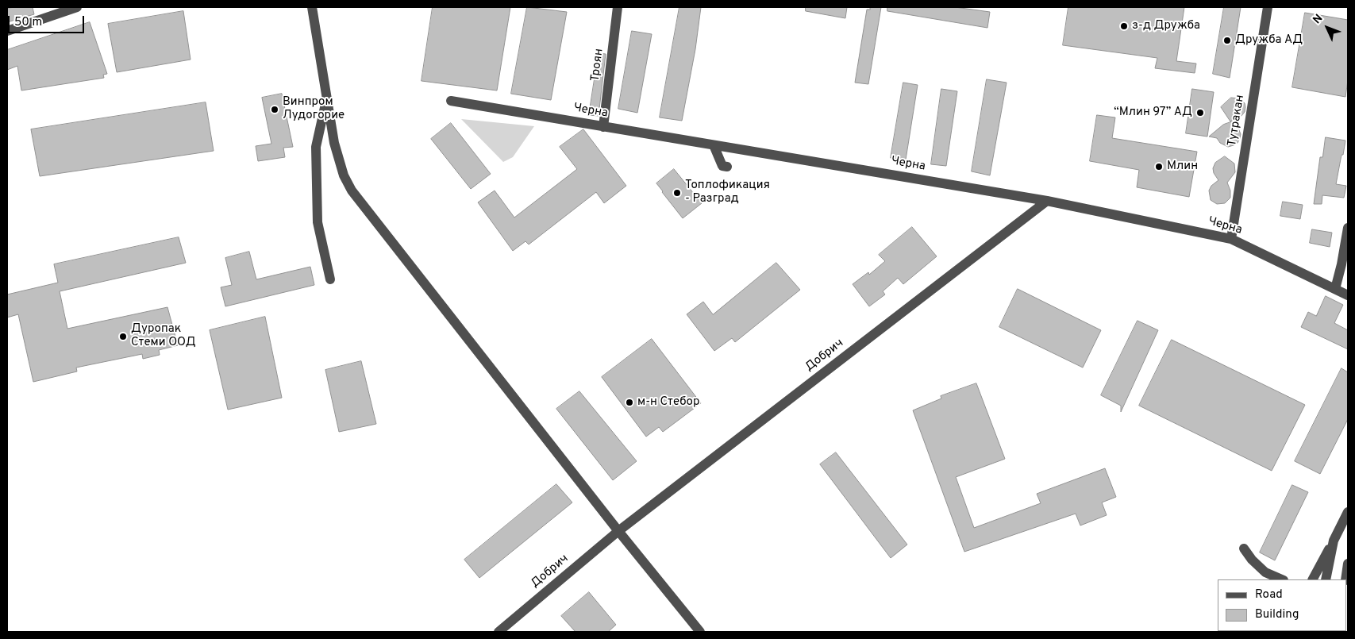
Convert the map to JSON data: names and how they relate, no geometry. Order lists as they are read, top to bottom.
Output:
{
  "streets": {
    "street": [
      "Троян",
      "Черна",
      "Тутракан",
      "Добрич"
    ]
  },
  "crossings": [
    ["Троян", "Черна"],
    ["Черна", "Тутракан"],
    ["Черна", "Добрич"]
  ],
  "places": [
    "з-д Дружба",
    "Дружба АД",
    "Винпром Лудогорие",
    "“Млин 97” АД",
    "Млин",
    "Топлофикация - Разград",
    "Дуропак Стеми ООД",
    "м-н Стебор"
  ],
  "legend": ["Road", "Building"],
  "scale_bar": "50 m",
  "north": "top left"
}
